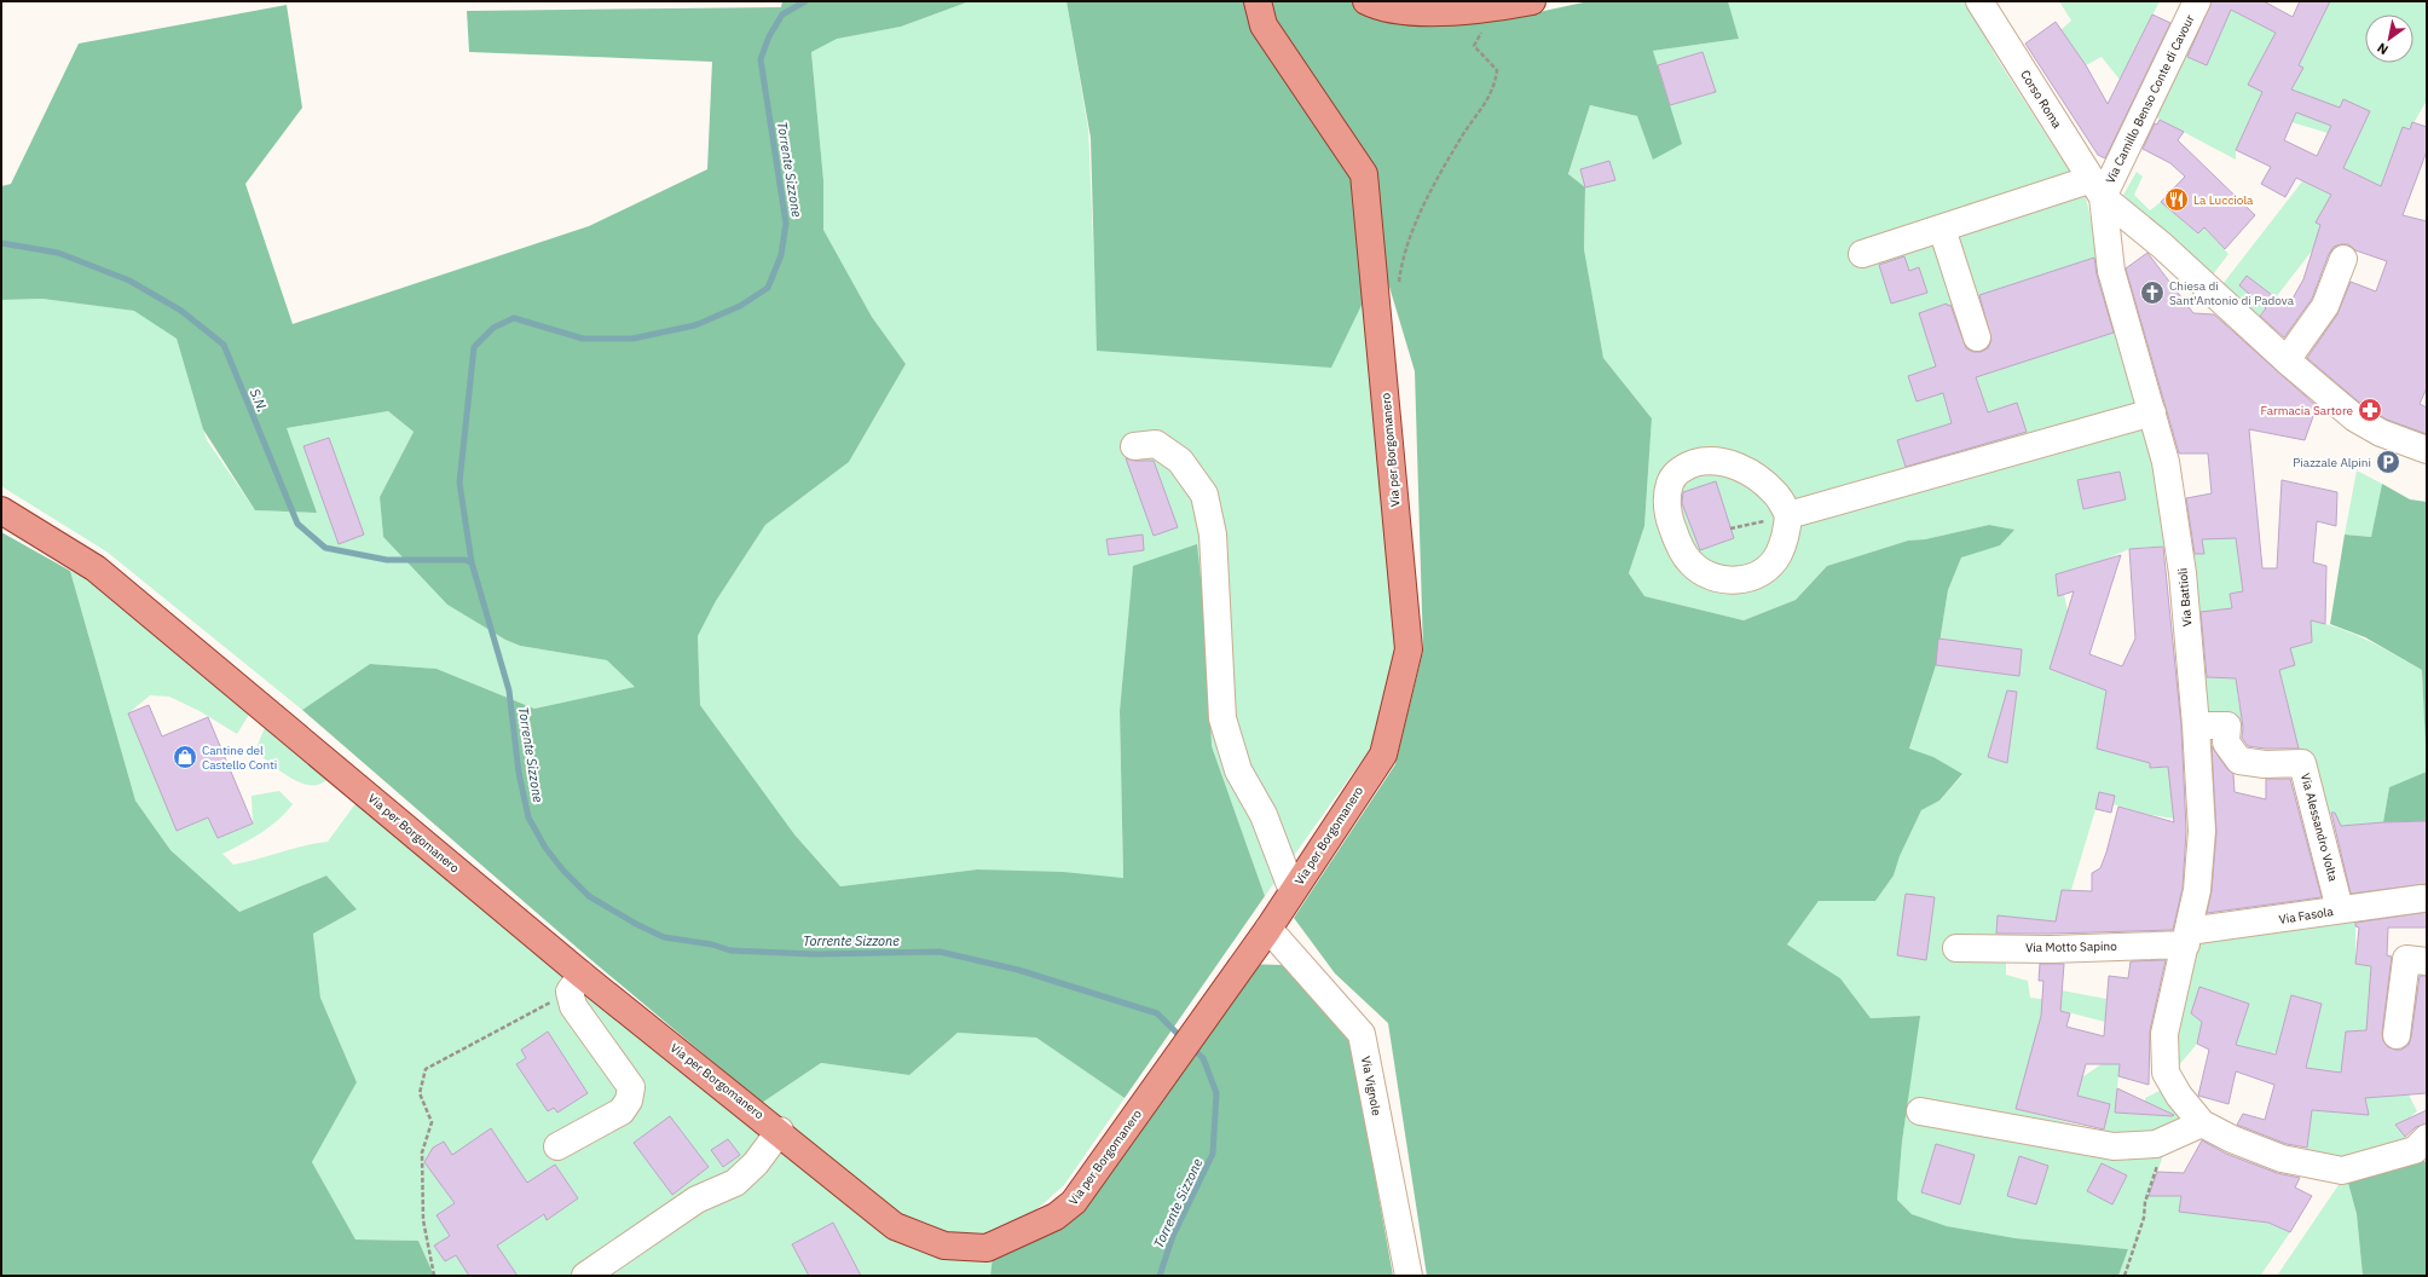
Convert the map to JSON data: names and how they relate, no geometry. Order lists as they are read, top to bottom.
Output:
{
  "streets": {
    "main road": ["Via per Borgomanero"],
    "street": [
      "Corso Roma",
      "Via Camillo Benso Conte di Cavour",
      "Via Battioli",
      "Via Alessandro Volta",
      "Via Fasola",
      "Via Motto Sapino",
      "Via Vignole"
    ]
  },
  "crossings": [
    ["Corso Roma", "Via Camillo Benso Conte di Cavour"],
    ["Corso Roma", "Via Battioli"],
    ["Via Camillo Benso Conte di Cavour", "Via Battioli"],
    ["Via per Borgomanero", "Via Vignole"],
    ["Via Battioli", "Via Alessandro Volta"],
    ["Via Battioli", "Via Fasola"],
    ["Via Battioli", "Via Motto Sapino"],
    ["Via Alessandro Volta", "Via Fasola"],
    ["Via Fasola", "Via Motto Sapino"]
  ],
  "water": ["Torrente Sizzone", "S.N."],
  "places": {
    "restaurant": ["La Lucciola"],
    "church": ["Chiesa di Sant'Antonio di Padova"],
    "pharmacy": ["Farmacia Sartore"],
    "parking": ["Piazzale Alpini"],
    "shop": ["Cantine del Castello Conti"]
  },
  "north": "bottom left"
}
